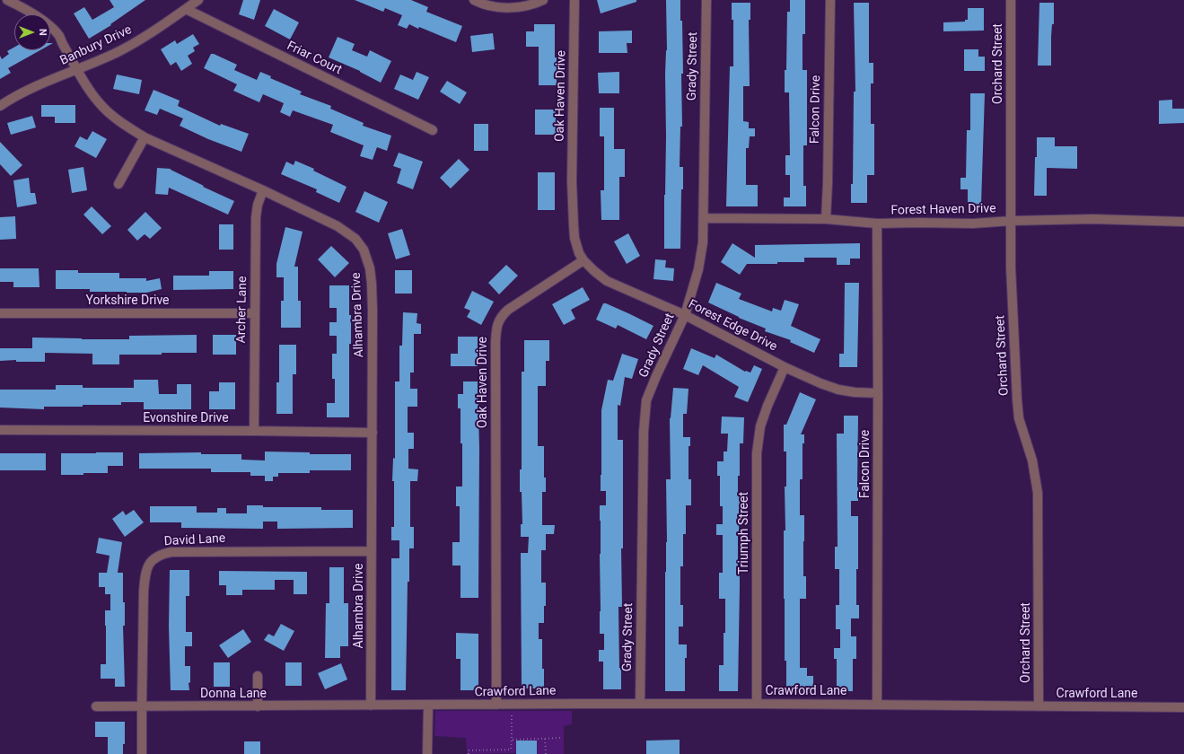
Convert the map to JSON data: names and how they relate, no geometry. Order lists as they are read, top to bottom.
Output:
{
  "streets": {
    "street": [
      "Banbury Drive",
      "Friar Court",
      "Orchard Street",
      "Grady Street",
      "Oak Haven Drive",
      "Falcon Drive",
      "Forest Haven Drive",
      "Yorkshire Drive",
      "Archer Lane",
      "Alhambra Drive",
      "Forest Edge Drive",
      "Evonshire Drive",
      "Triumph Street",
      "David Lane",
      "Crawford Lane",
      "Donna Lane"
    ]
  },
  "crossings": [
    ["Banbury Drive", "Friar Court"],
    ["Banbury Drive", "Alhambra Drive"],
    ["Orchard Street", "Forest Haven Drive"],
    ["Orchard Street", "Crawford Lane"],
    ["Grady Street", "Forest Haven Drive"],
    ["Grady Street", "Forest Edge Drive"],
    ["Grady Street", "Crawford Lane"],
    ["Oak Haven Drive", "Forest Edge Drive"],
    ["Oak Haven Drive", "Crawford Lane"],
    ["Falcon Drive", "Forest Haven Drive"],
    ["Falcon Drive", "Forest Edge Drive"],
    ["Falcon Drive", "Crawford Lane"],
    ["Yorkshire Drive", "Archer Lane"],
    ["Archer Lane", "Alhambra Drive"],
    ["Archer Lane", "Evonshire Drive"],
    ["Alhambra Drive", "Evonshire Drive"],
    ["Alhambra Drive", "David Lane"],
    ["Alhambra Drive", "Donna Lane"],
    ["Forest Edge Drive", "Triumph Street"],
    ["Triumph Street", "Crawford Lane"],
    ["David Lane", "Donna Lane"]
  ],
  "north": "right"
}
